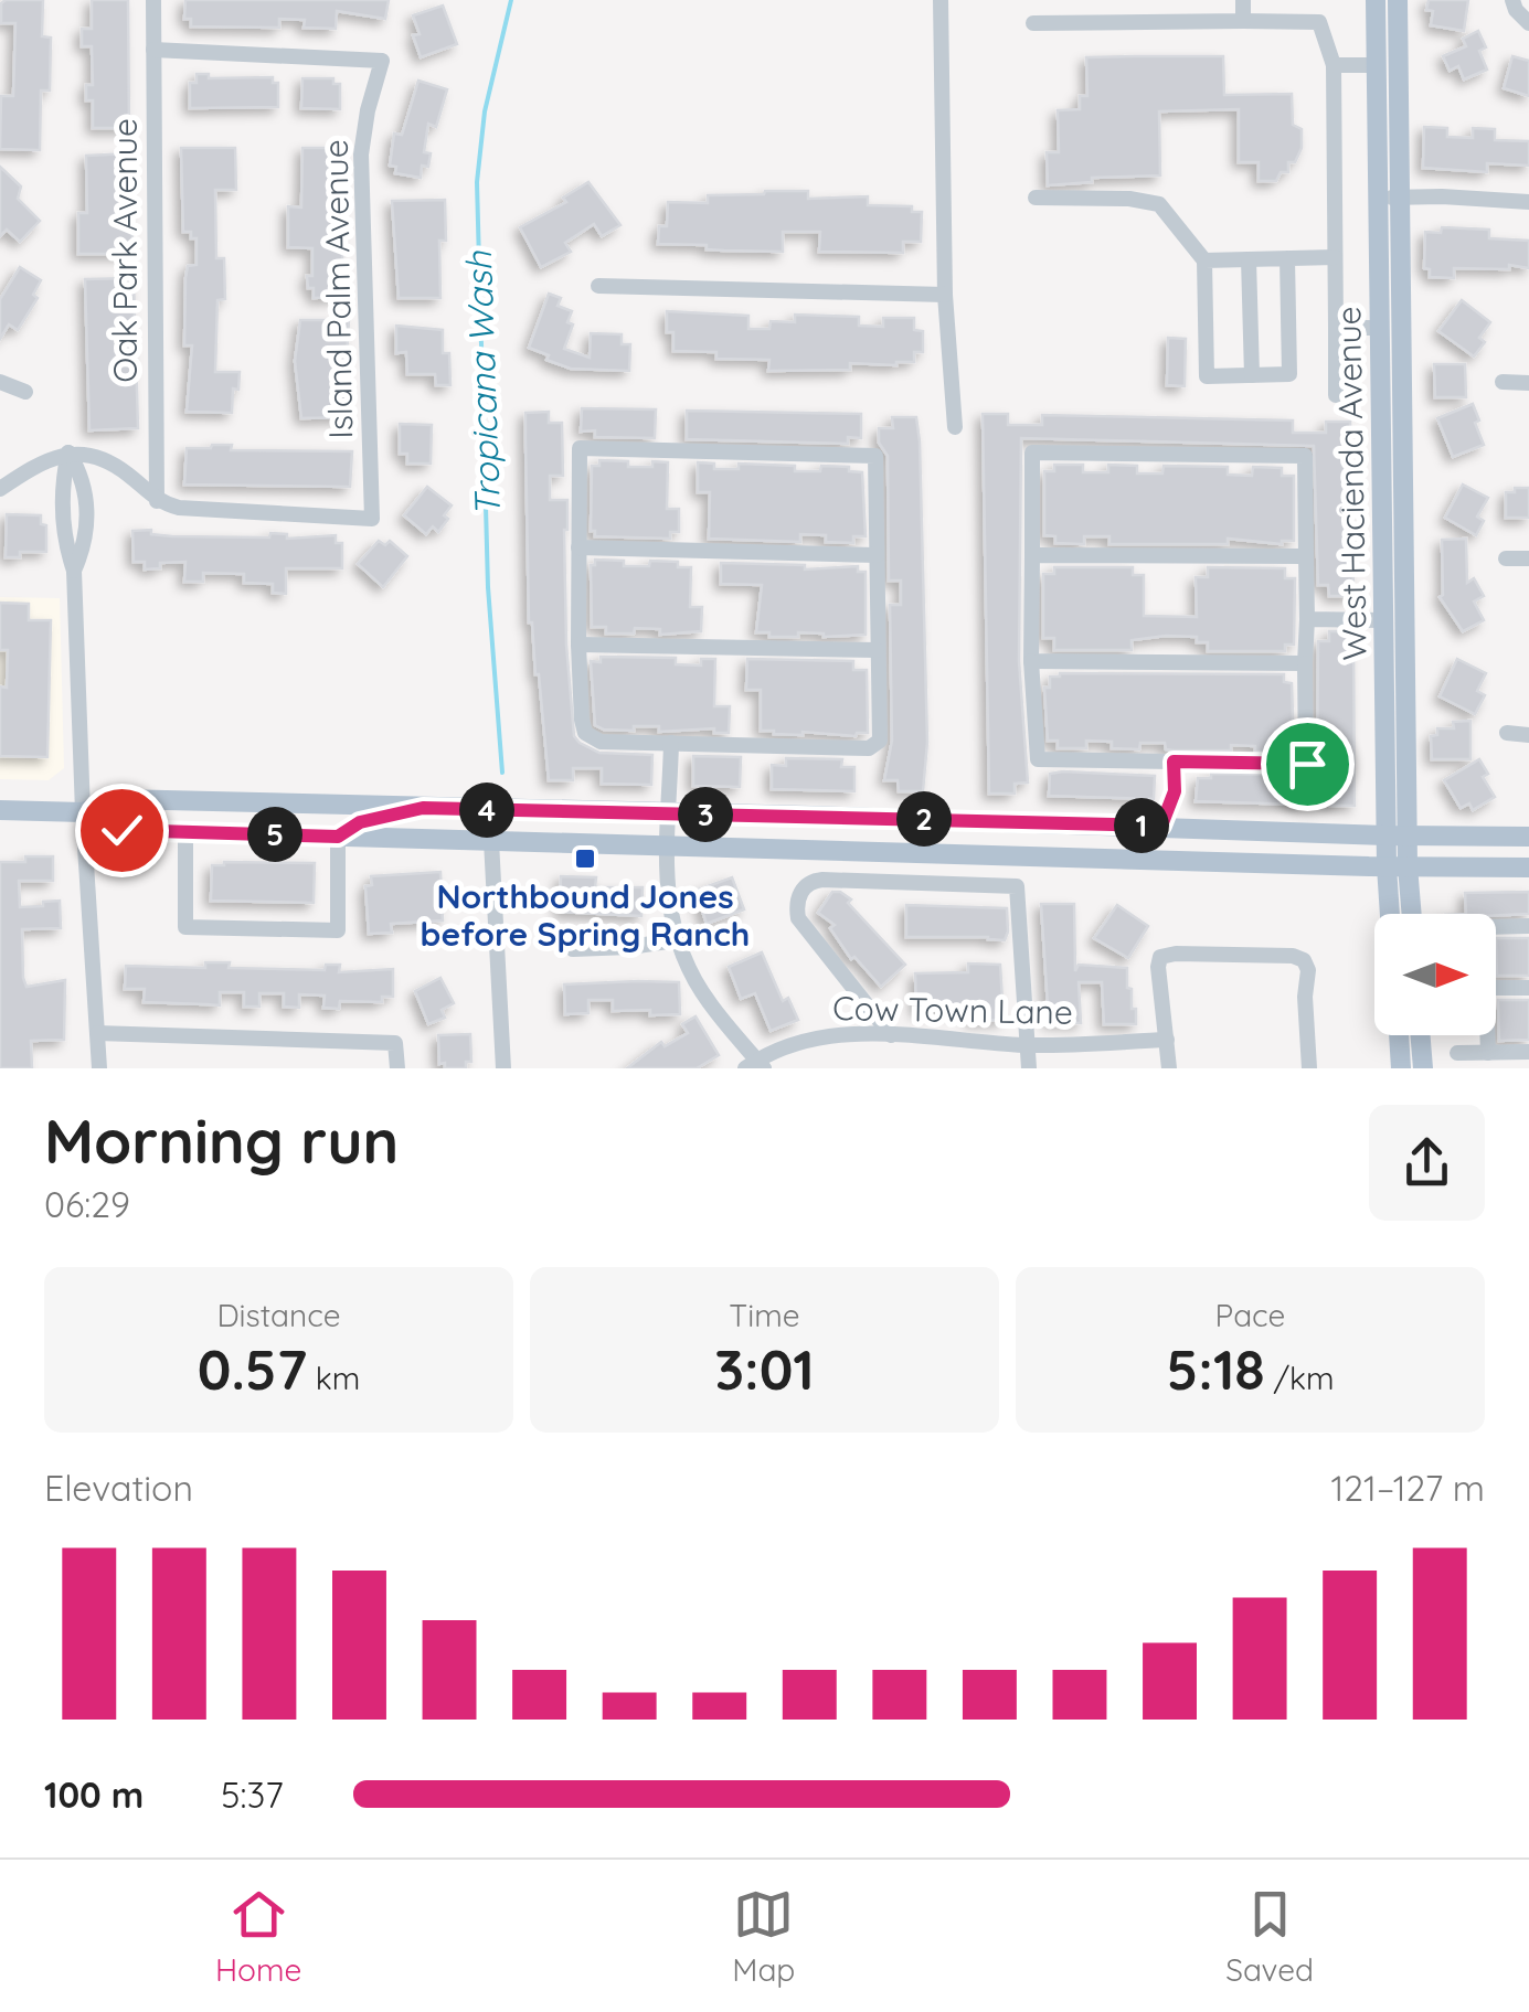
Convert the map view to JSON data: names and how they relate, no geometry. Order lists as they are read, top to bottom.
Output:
{
  "streets": {
    "main road": ["West Hacienda Avenue"],
    "street": ["Oak Park Avenue", "Island Palm Avenue", "Cow Town Lane"]
  },
  "crossings": [
    ["Oak Park Avenue", "Island Palm Avenue"]
  ],
  "water": ["Tropicana Wash"],
  "places": {
    "transit": ["Northbound Jones before Spring Ranch"]
  },
  "north": "right",
  "page": {
    "pins": [
      "4",
      "3",
      "2",
      "1",
      "5"
    ],
    "heading": ["Morning run", "06:29"],
    "stats": [
      ["Distance", "0.57 km"],
      ["Time", "3:01"],
      ["Pace", "5:18 /km"]
    ],
    "chart": ["Elevation", "121–127 m"],
    "list": [
      {
        "name": "100 m",
        "note": "5:37"
      }
    ],
    "tabs": ["Home", "Map", "Saved"]
  }
}
